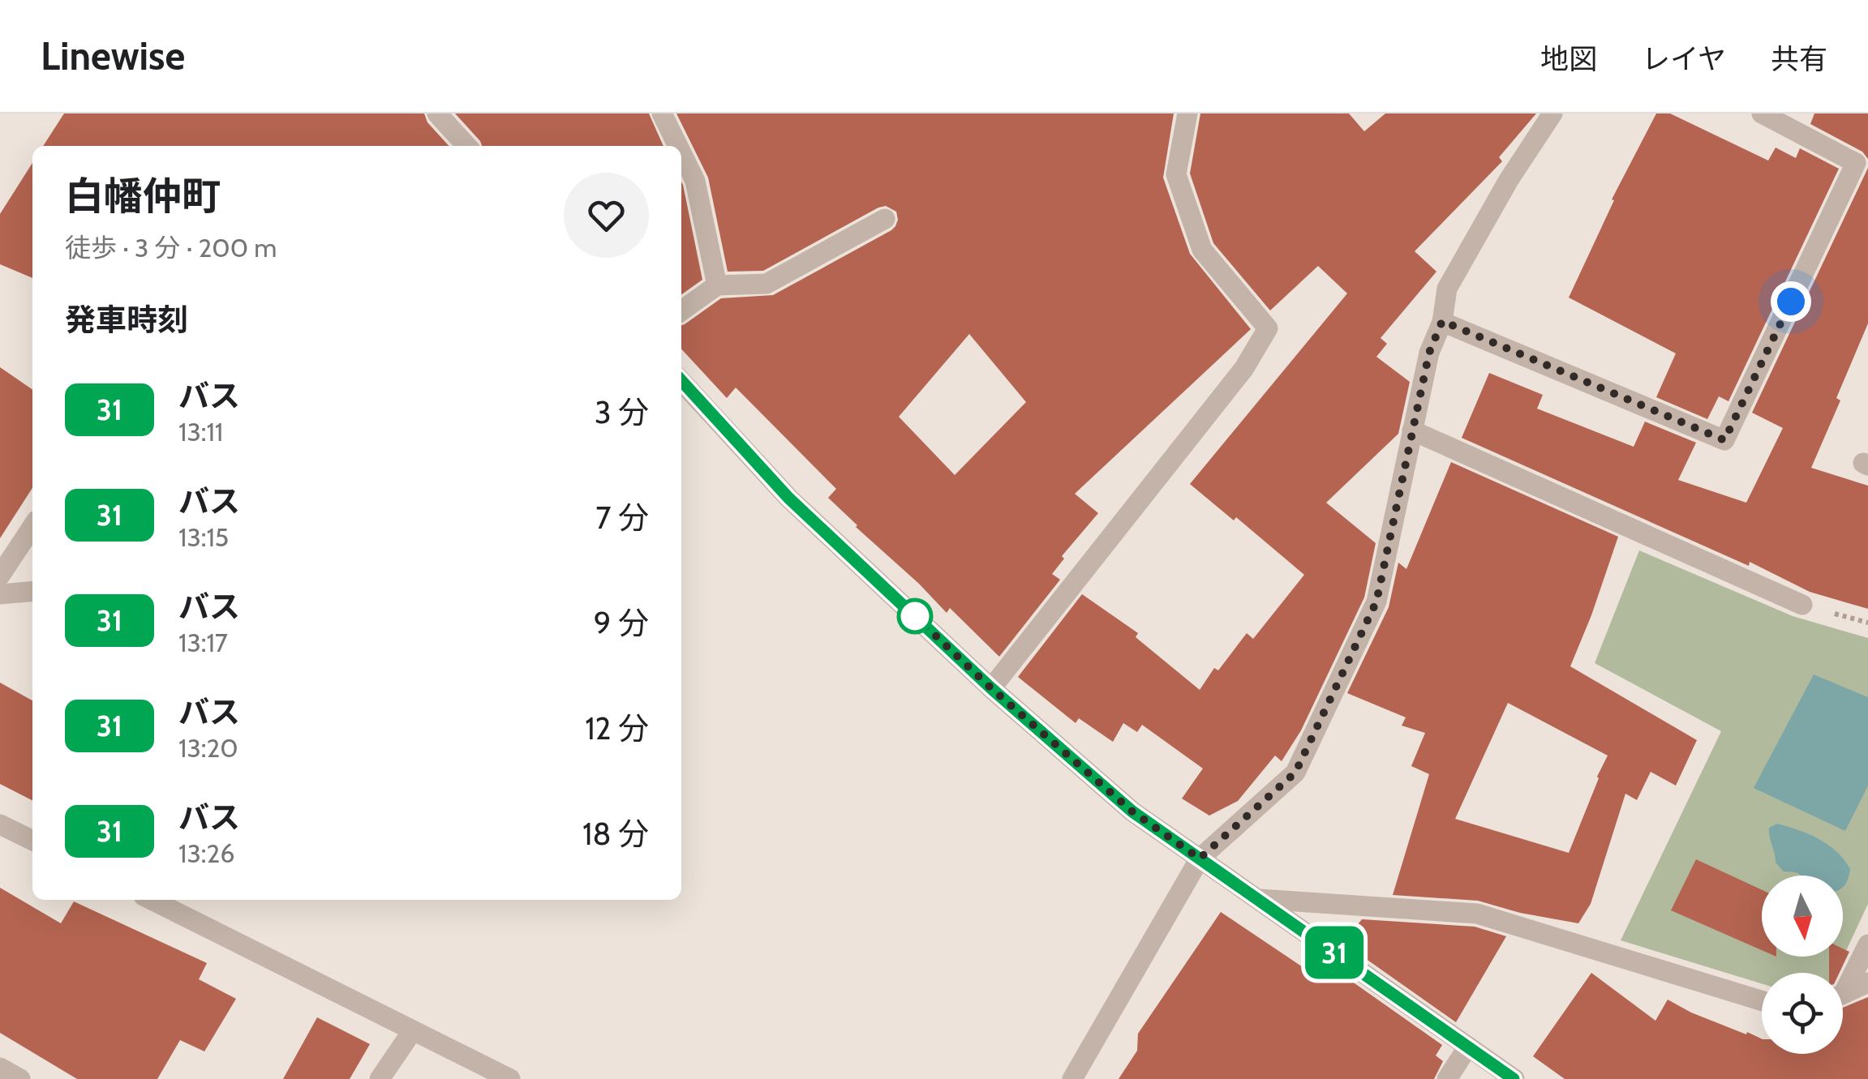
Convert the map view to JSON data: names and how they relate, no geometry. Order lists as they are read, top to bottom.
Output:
{
  "lines": ["bus line 31"],
  "north": "bottom",
  "page": {
    "header": "Linewise",
    "nav": ["地図", "レイヤ", "共有"],
    "on_map": "31",
    "heading": [
      ["白幡仲町", "徒歩 · 3 分 · 200 m"],
      "発車時刻"
    ],
    "list": [
      {
        "mark": "31",
        "name": "バス",
        "note": "13:11",
        "value": "3 分"
      },
      {
        "mark": "31",
        "name": "バス",
        "note": "13:15",
        "value": "7 分"
      },
      {
        "mark": "31",
        "name": "バス",
        "note": "13:17",
        "value": "9 分"
      },
      {
        "mark": "31",
        "name": "バス",
        "note": "13:20",
        "value": "12 分"
      },
      {
        "mark": "31",
        "name": "バス",
        "note": "13:26",
        "value": "18 分"
      }
    ]
  }
}
